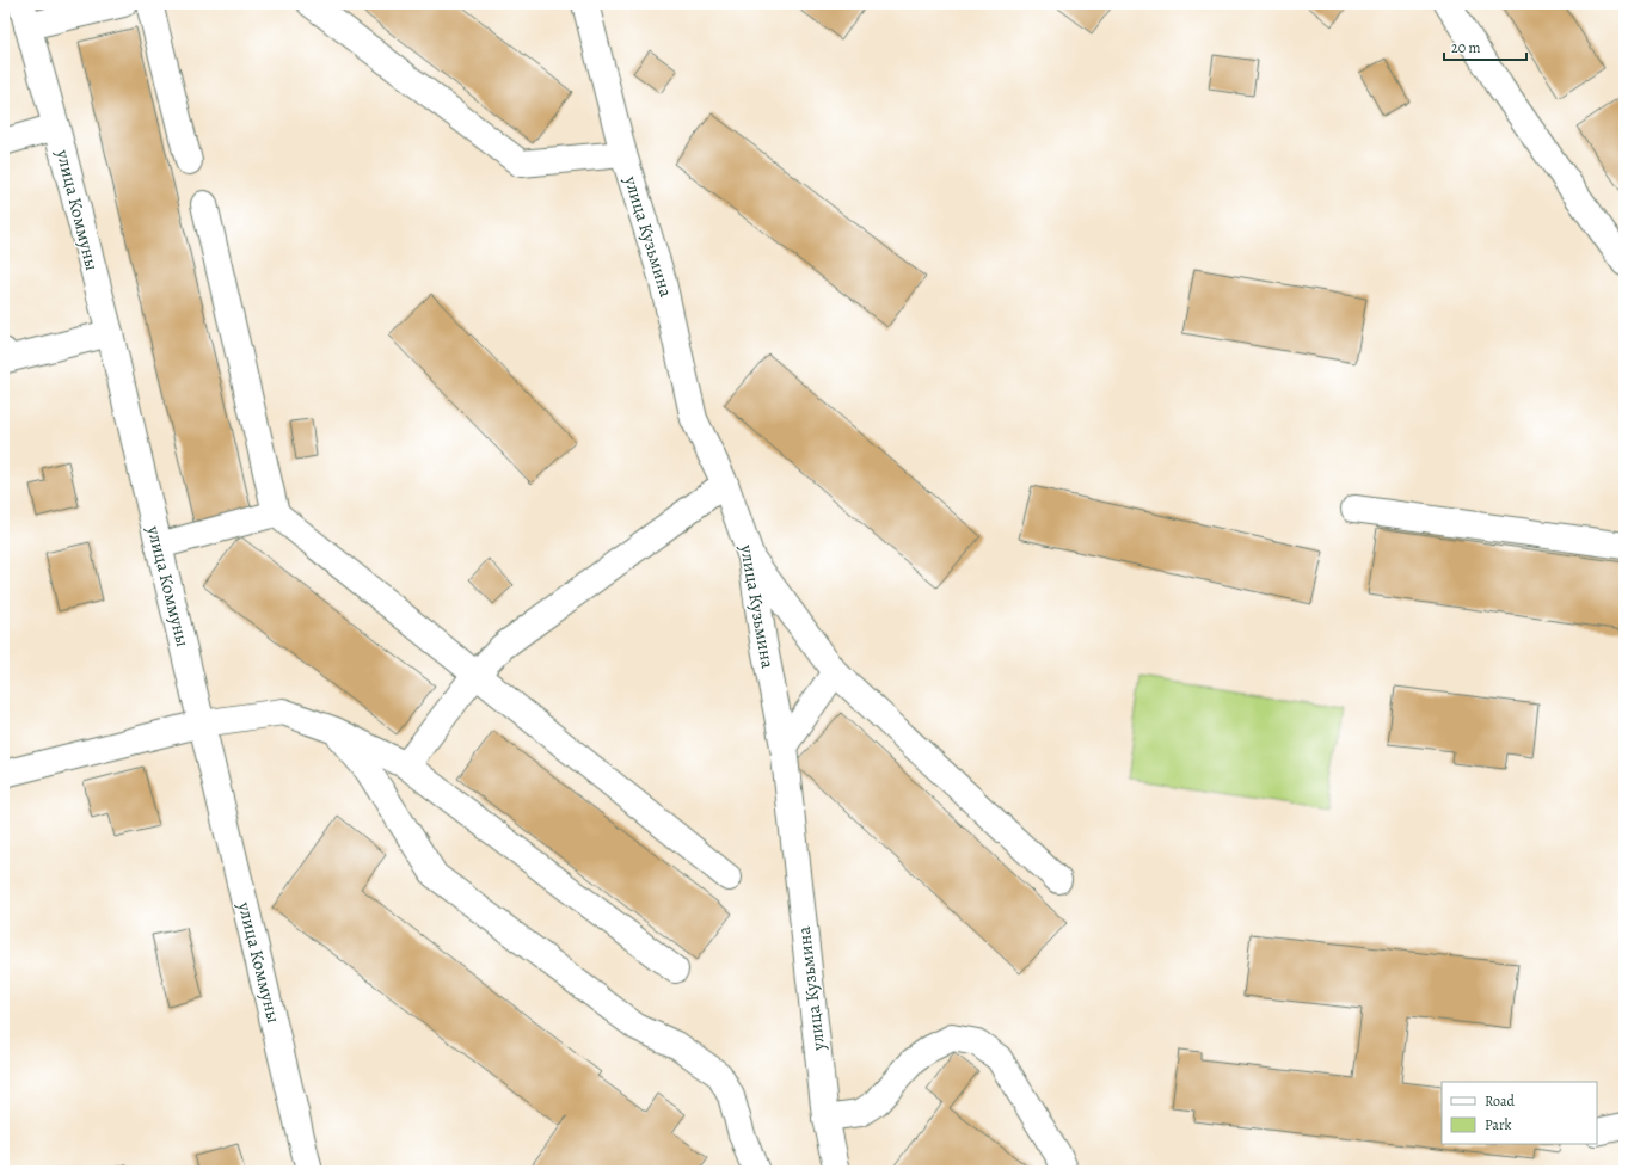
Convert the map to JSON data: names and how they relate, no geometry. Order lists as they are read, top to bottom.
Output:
{
  "streets": {
    "street": ["улица Коммуны", "улица Кузьмина"]
  },
  "legend": ["Road", "Park"],
  "scale_bar": "20 m"
}
